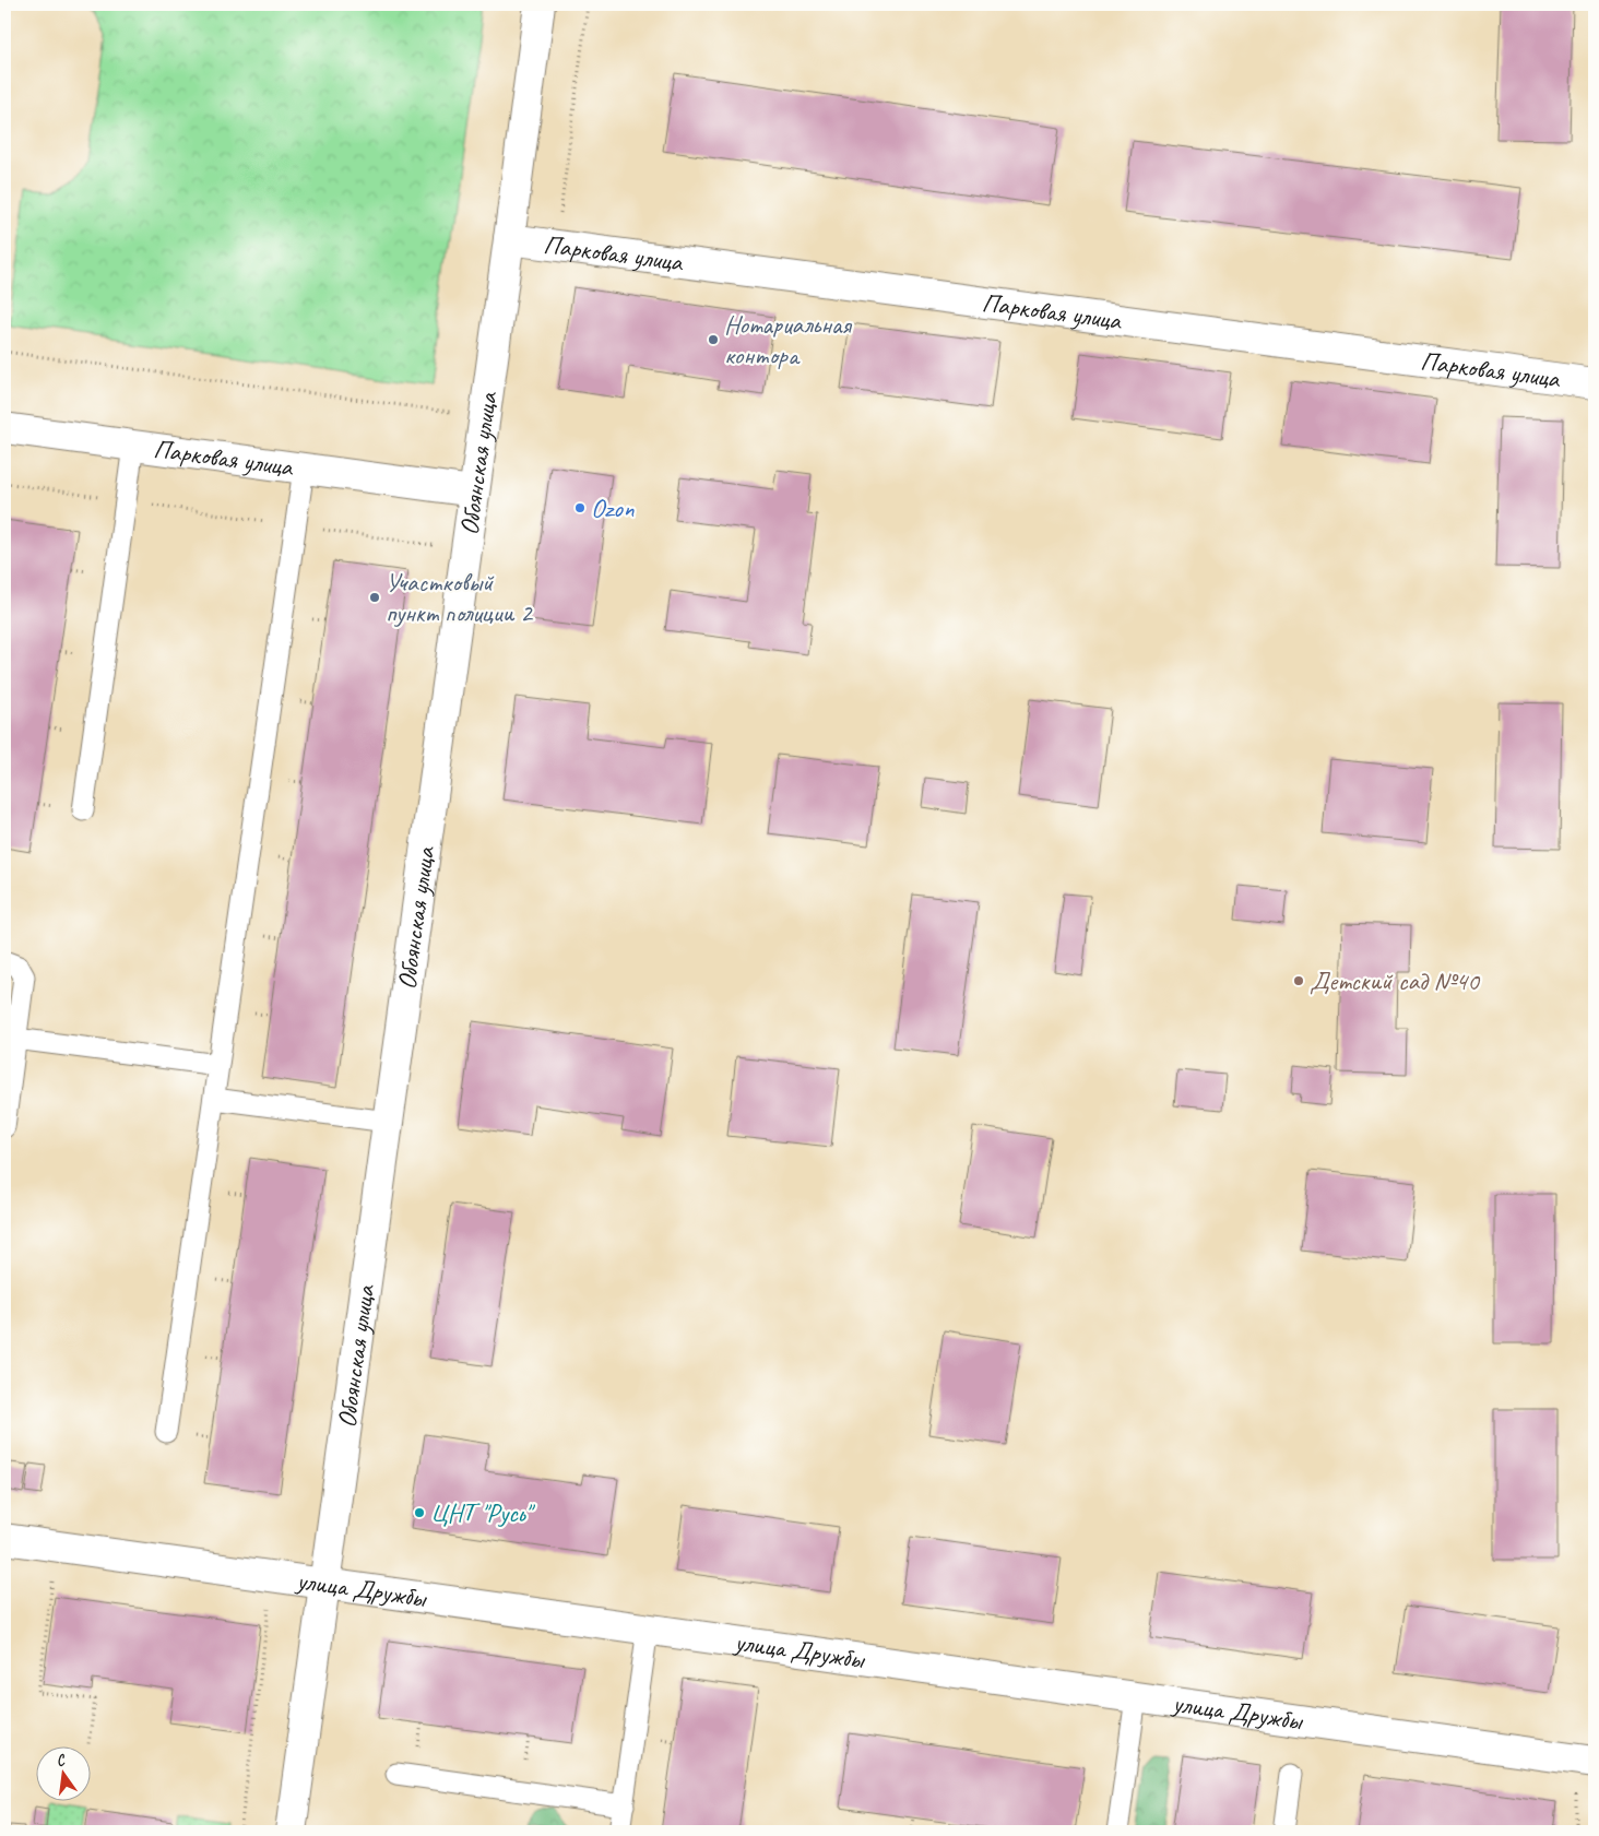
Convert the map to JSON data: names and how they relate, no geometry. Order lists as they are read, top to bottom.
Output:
{
  "streets": {
    "street": ["Парковая улица", "Обоянская улица", "улица Дружбы"]
  },
  "crossings": [
    ["Парковая улица", "Обоянская улица"],
    ["Обоянская улица", "улица Дружбы"]
  ],
  "places": [
    "Нотариальная контора",
    "Ozon",
    "Участковый пункт полиции 2",
    "Детский сад №40",
    "ЦНТ \"Русь\""
  ],
  "north": "top"
}
